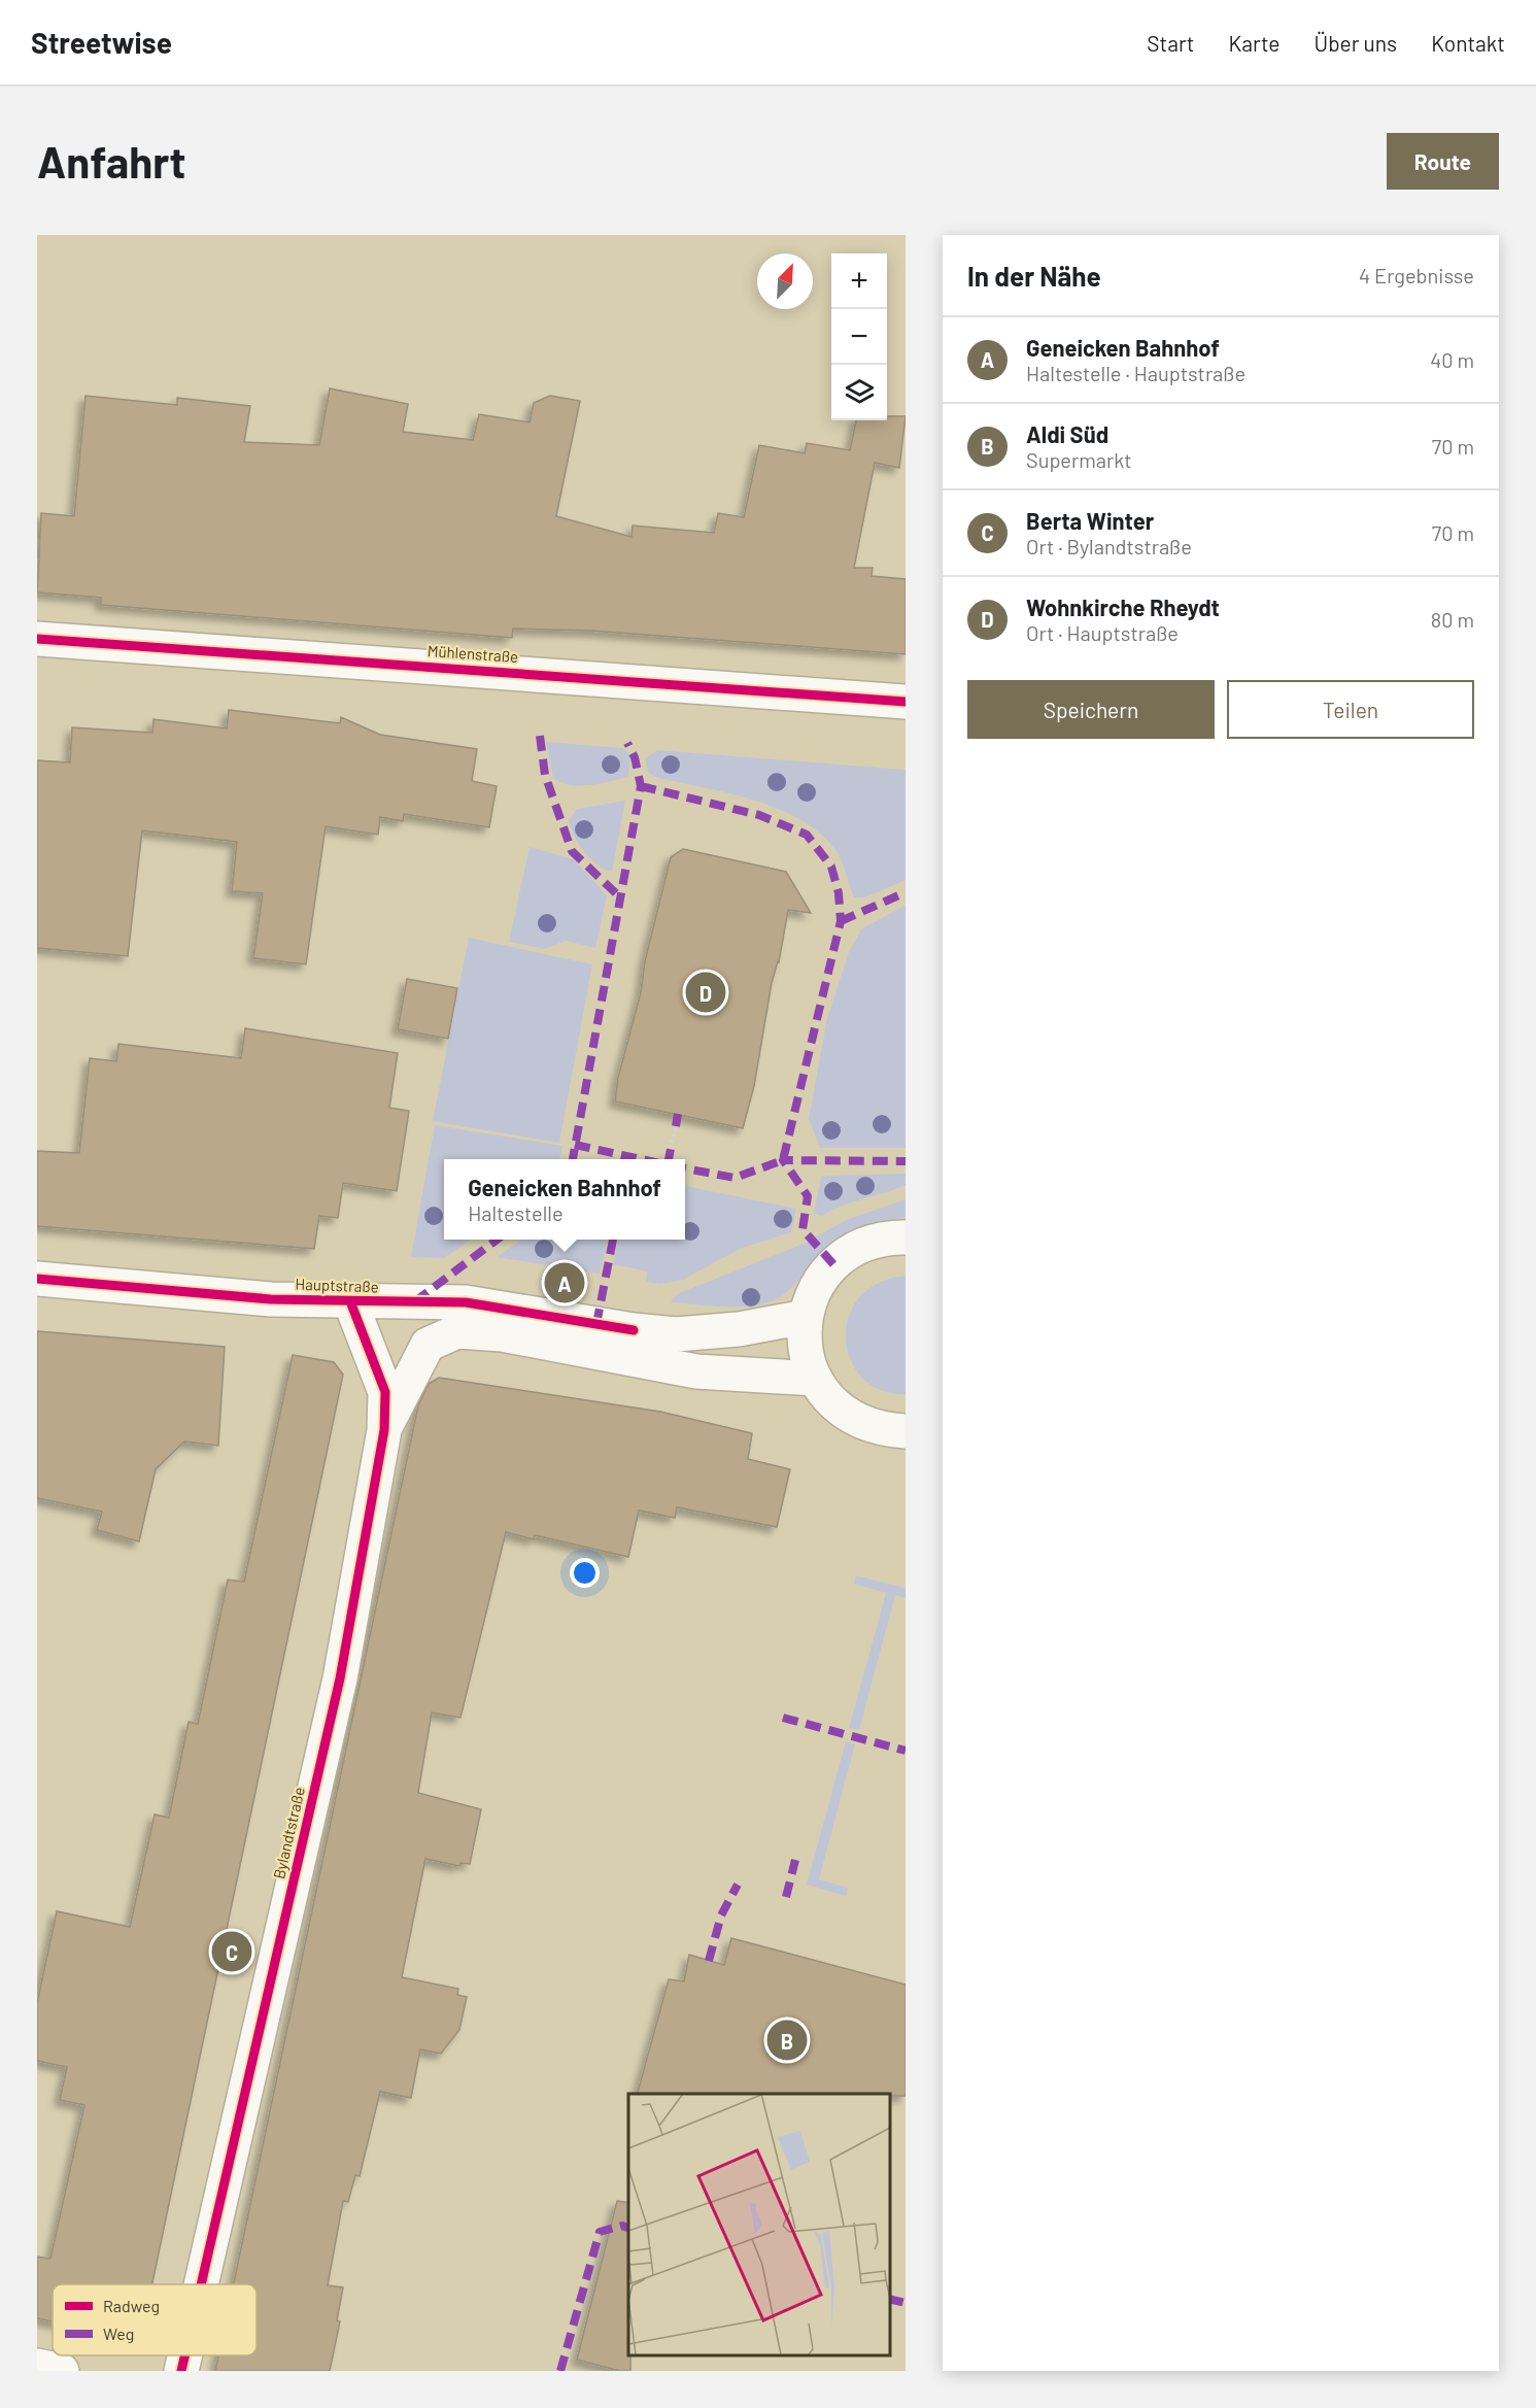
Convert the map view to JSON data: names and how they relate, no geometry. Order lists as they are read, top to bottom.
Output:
{
  "streets": {
    "street": ["Mühlenstraße", "Hauptstraße", "Bylandtstraße"]
  },
  "crossings": [
    ["Hauptstraße", "Bylandtstraße"]
  ],
  "legend": ["Radweg", "Weg"],
  "north": "top right",
  "page": {
    "header": "Streetwise",
    "nav": [
      "Start",
      "Karte",
      "Über uns",
      "Kontakt"
    ],
    "buttons": [
      "Route",
      ["Speichern", "Teilen"]
    ],
    "title": "Anfahrt",
    "heading": ["In der Nähe", "4 Ergebnisse"],
    "map_buttons": ["+", "−"],
    "list": [
      {
        "mark": "A",
        "name": "Geneicken Bahnhof",
        "note": "Haltestelle · Hauptstraße",
        "value": "40 m"
      },
      {
        "mark": "B",
        "name": "Aldi Süd",
        "note": "Supermarkt",
        "value": "70 m"
      },
      {
        "mark": "C",
        "name": "Berta Winter",
        "note": "Ort · Bylandtstraße",
        "value": "70 m"
      },
      {
        "mark": "D",
        "name": "Wohnkirche Rheydt",
        "note": "Ort · Hauptstraße",
        "value": "80 m"
      }
    ],
    "pins": [
      "D",
      "A",
      "C",
      "B"
    ],
    "popup": ["Geneicken Bahnhof", "Haltestelle"]
  }
}
